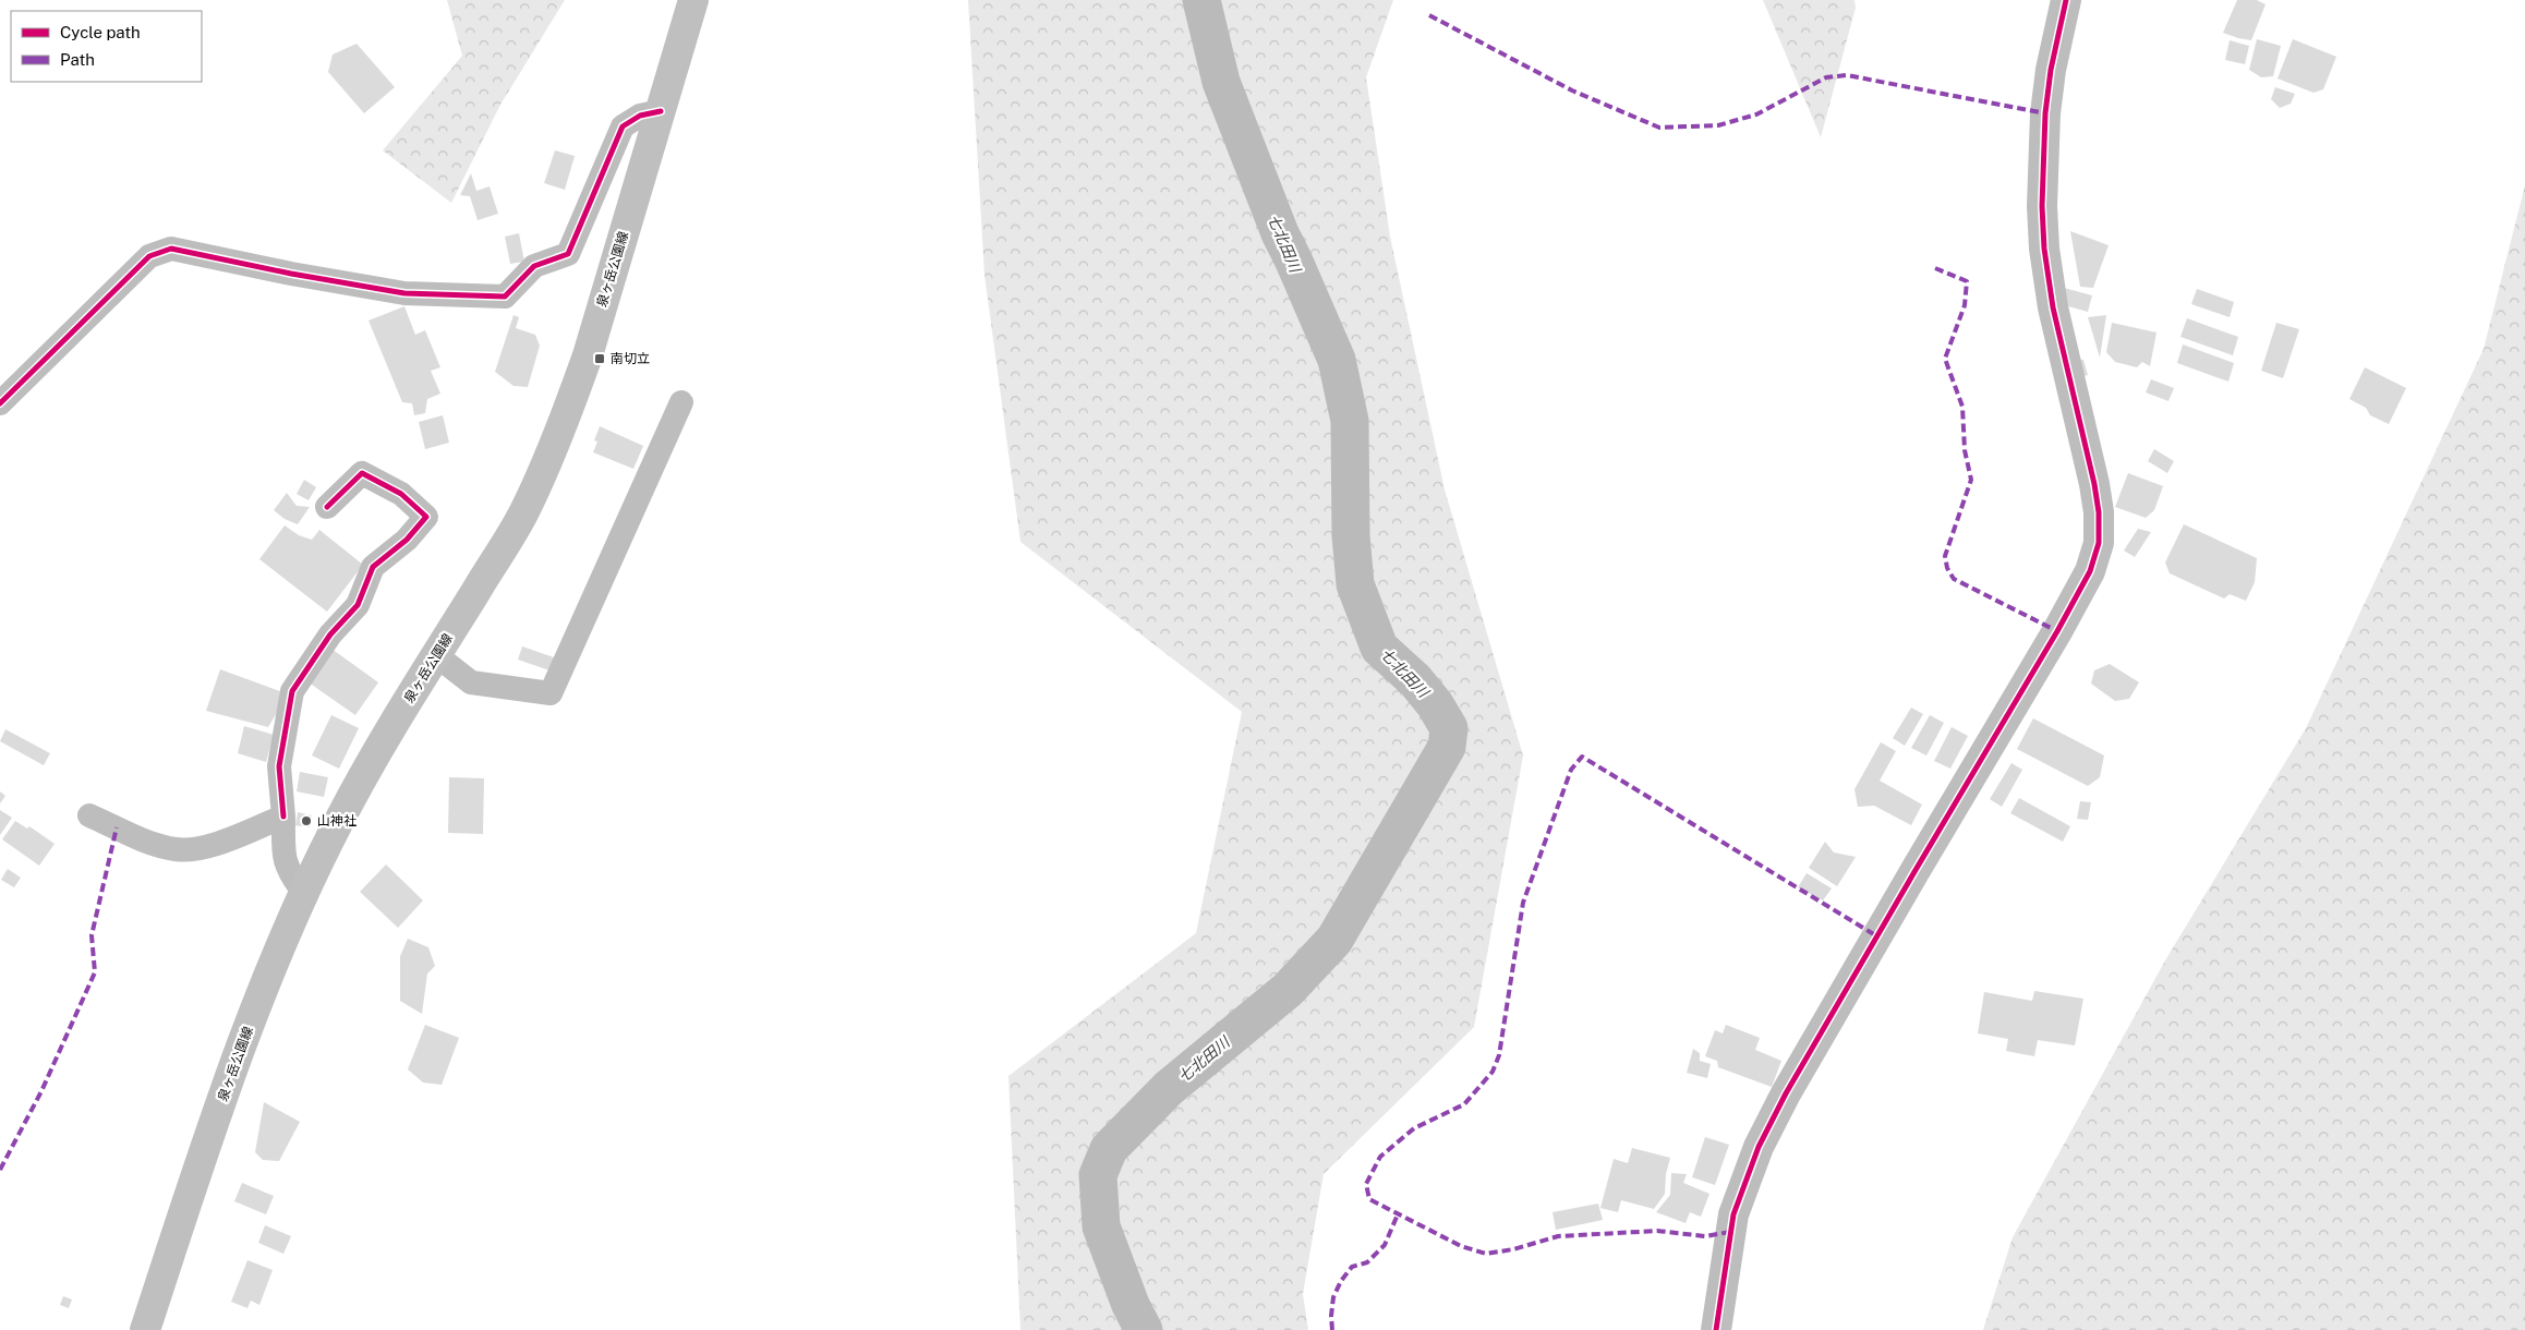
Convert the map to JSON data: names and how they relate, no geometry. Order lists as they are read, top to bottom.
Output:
{
  "streets": {
    "main road": ["泉ヶ岳公園線"]
  },
  "water": ["七北田川"],
  "places": {
    "transit": ["南切立"],
    "other": ["山神社"]
  },
  "legend": ["Cycle path", "Path"]
}
